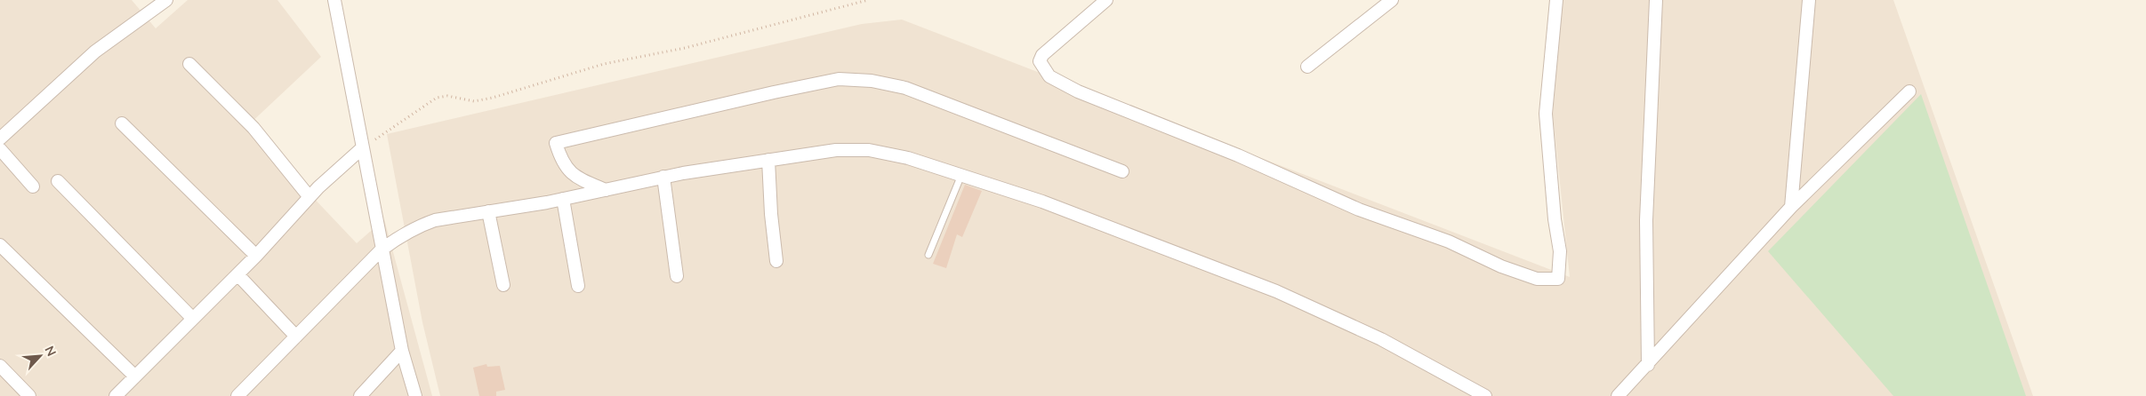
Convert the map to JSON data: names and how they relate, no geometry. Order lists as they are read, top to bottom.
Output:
{
  "north": "top right"
}
